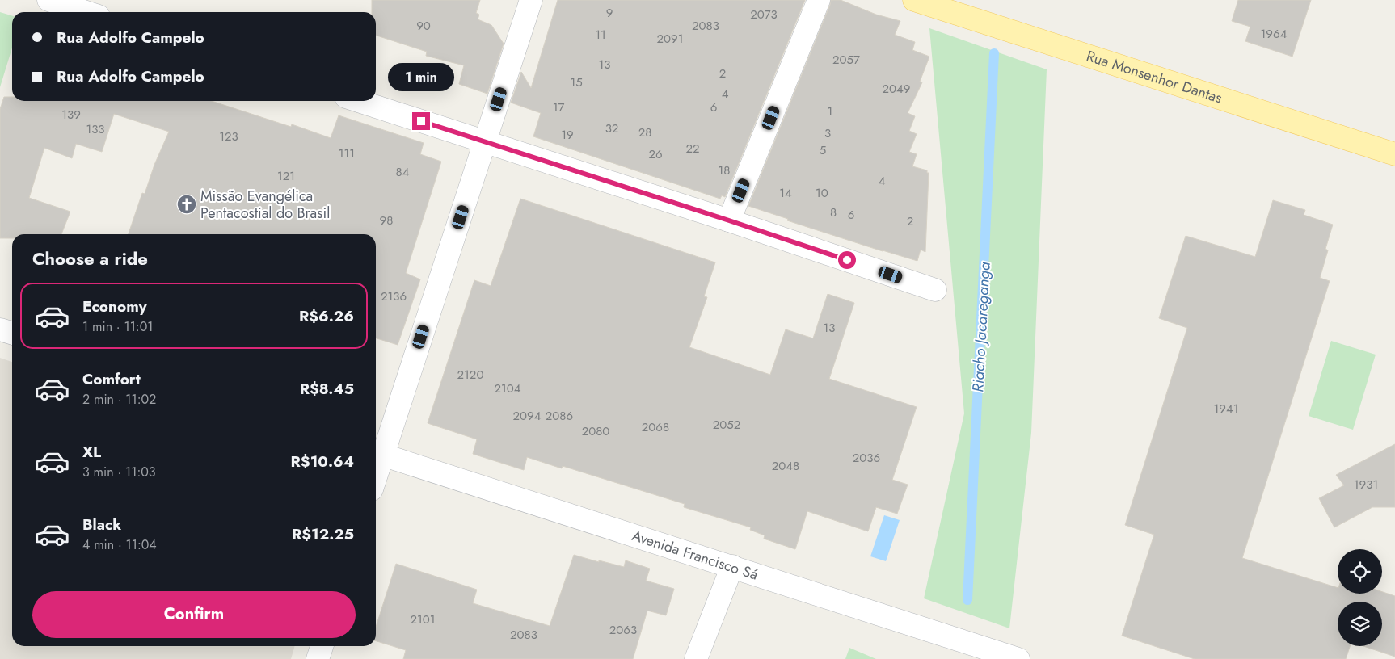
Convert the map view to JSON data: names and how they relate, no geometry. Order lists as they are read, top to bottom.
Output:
{
  "streets": {
    "main road": ["Rua Monsenhor Dantas"],
    "street": ["Avenida Francisco Sá"]
  },
  "water": ["Riacho Jacareganga"],
  "places": {
    "church": ["Missão Evangélica Pentacostial do Brasil"]
  },
  "house_numbers": [
    "9",
    "2073",
    "90",
    "2083",
    "1964",
    "11",
    "2091",
    "2057",
    "13",
    "2",
    "15",
    "2049",
    "4",
    "17",
    "6",
    "1",
    "139",
    "32",
    "133",
    "28",
    "3",
    "19",
    "123",
    "22",
    "5",
    "111",
    "26",
    "18",
    "84",
    "121",
    "4",
    "14",
    "10",
    "8",
    "6",
    "98",
    "2",
    "2136",
    "13",
    "2120",
    "2104",
    "1941",
    "2094",
    "2086",
    "2052",
    "2068",
    "2080",
    "2036",
    "2048",
    "1931",
    "2101",
    "2063",
    "2083"
  ],
  "page": {
    "banner": ["Rua Adolfo Campelo", "Rua Adolfo Campelo"],
    "bubble": "1 min",
    "heading": "Choose a ride",
    "list": [
      {
        "name": "Economy",
        "note": "1 min · 11:01",
        "value": "R$6.26"
      },
      {
        "name": "Comfort",
        "note": "2 min · 11:02",
        "value": "R$8.45"
      },
      {
        "name": "XL",
        "note": "3 min · 11:03",
        "value": "R$10.64"
      },
      {
        "name": "Black",
        "note": "4 min · 11:04",
        "value": "R$12.25"
      }
    ],
    "buttons": "Confirm"
  }
}
